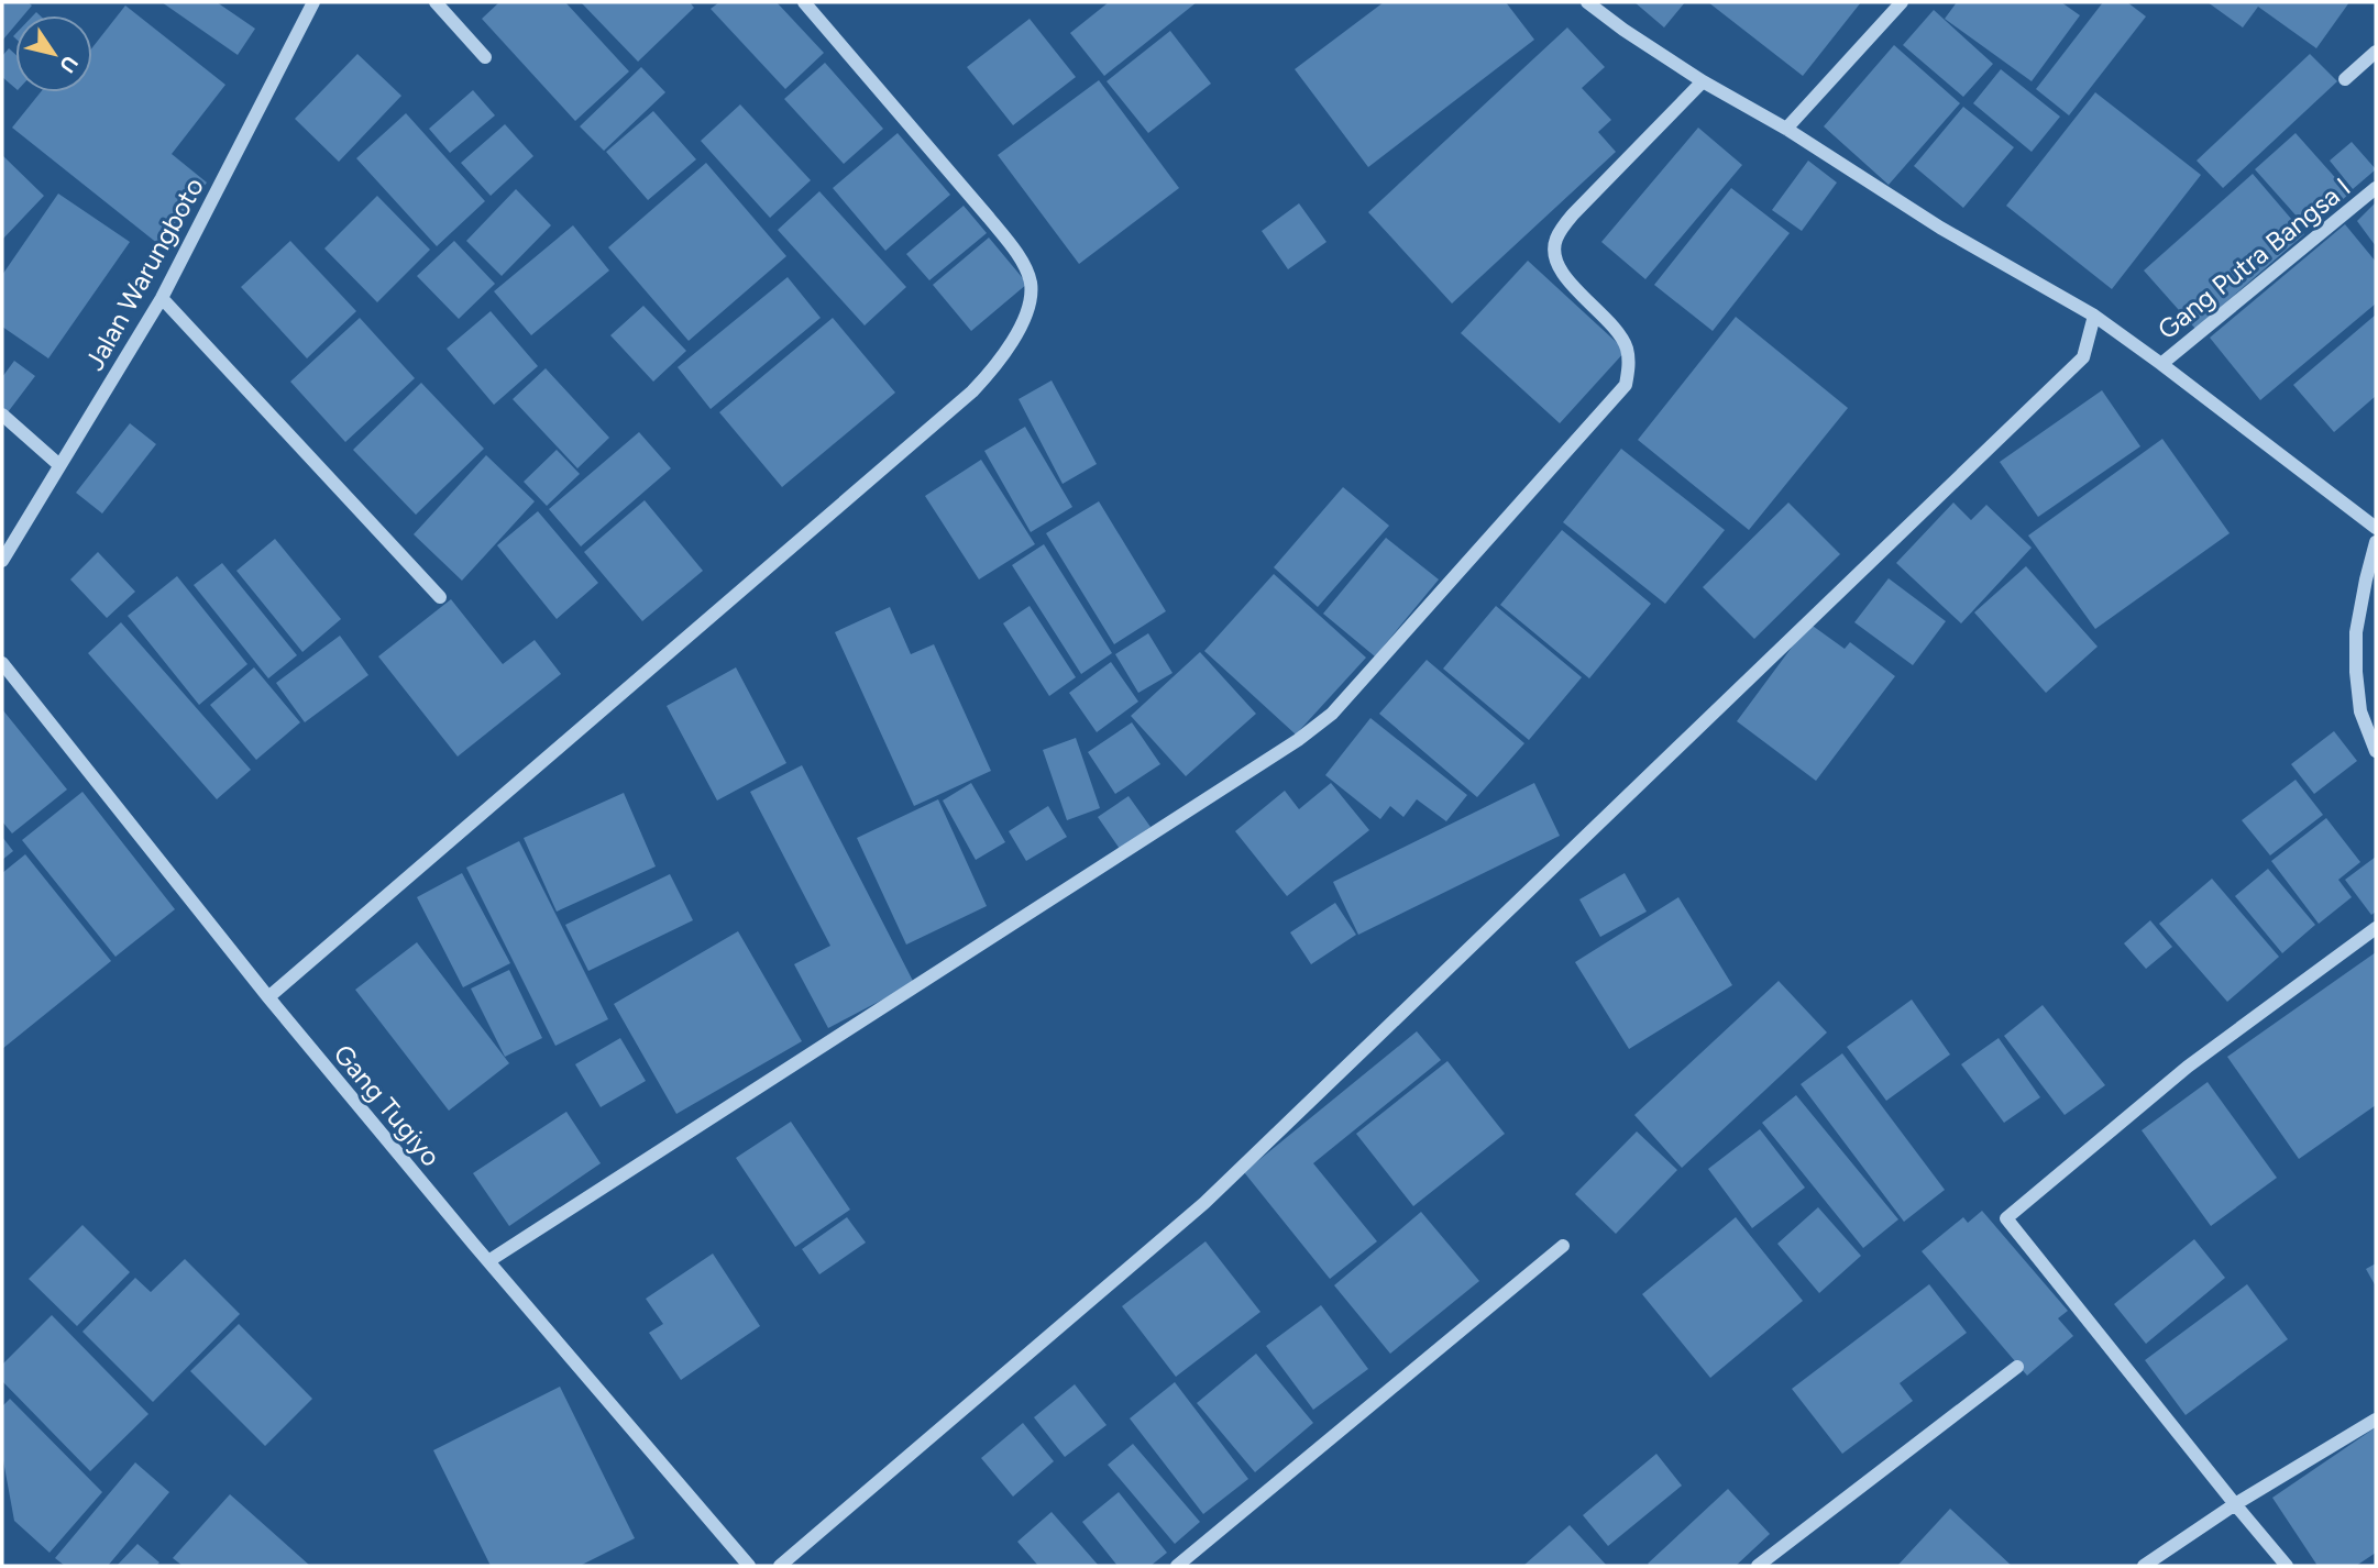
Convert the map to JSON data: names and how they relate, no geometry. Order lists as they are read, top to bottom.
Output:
{
  "streets": {
    "street": ["Gang Putra Bangsa I", "Jalan Warungboto", "Gang Tugiyo"]
  },
  "north": "bottom right"
}
